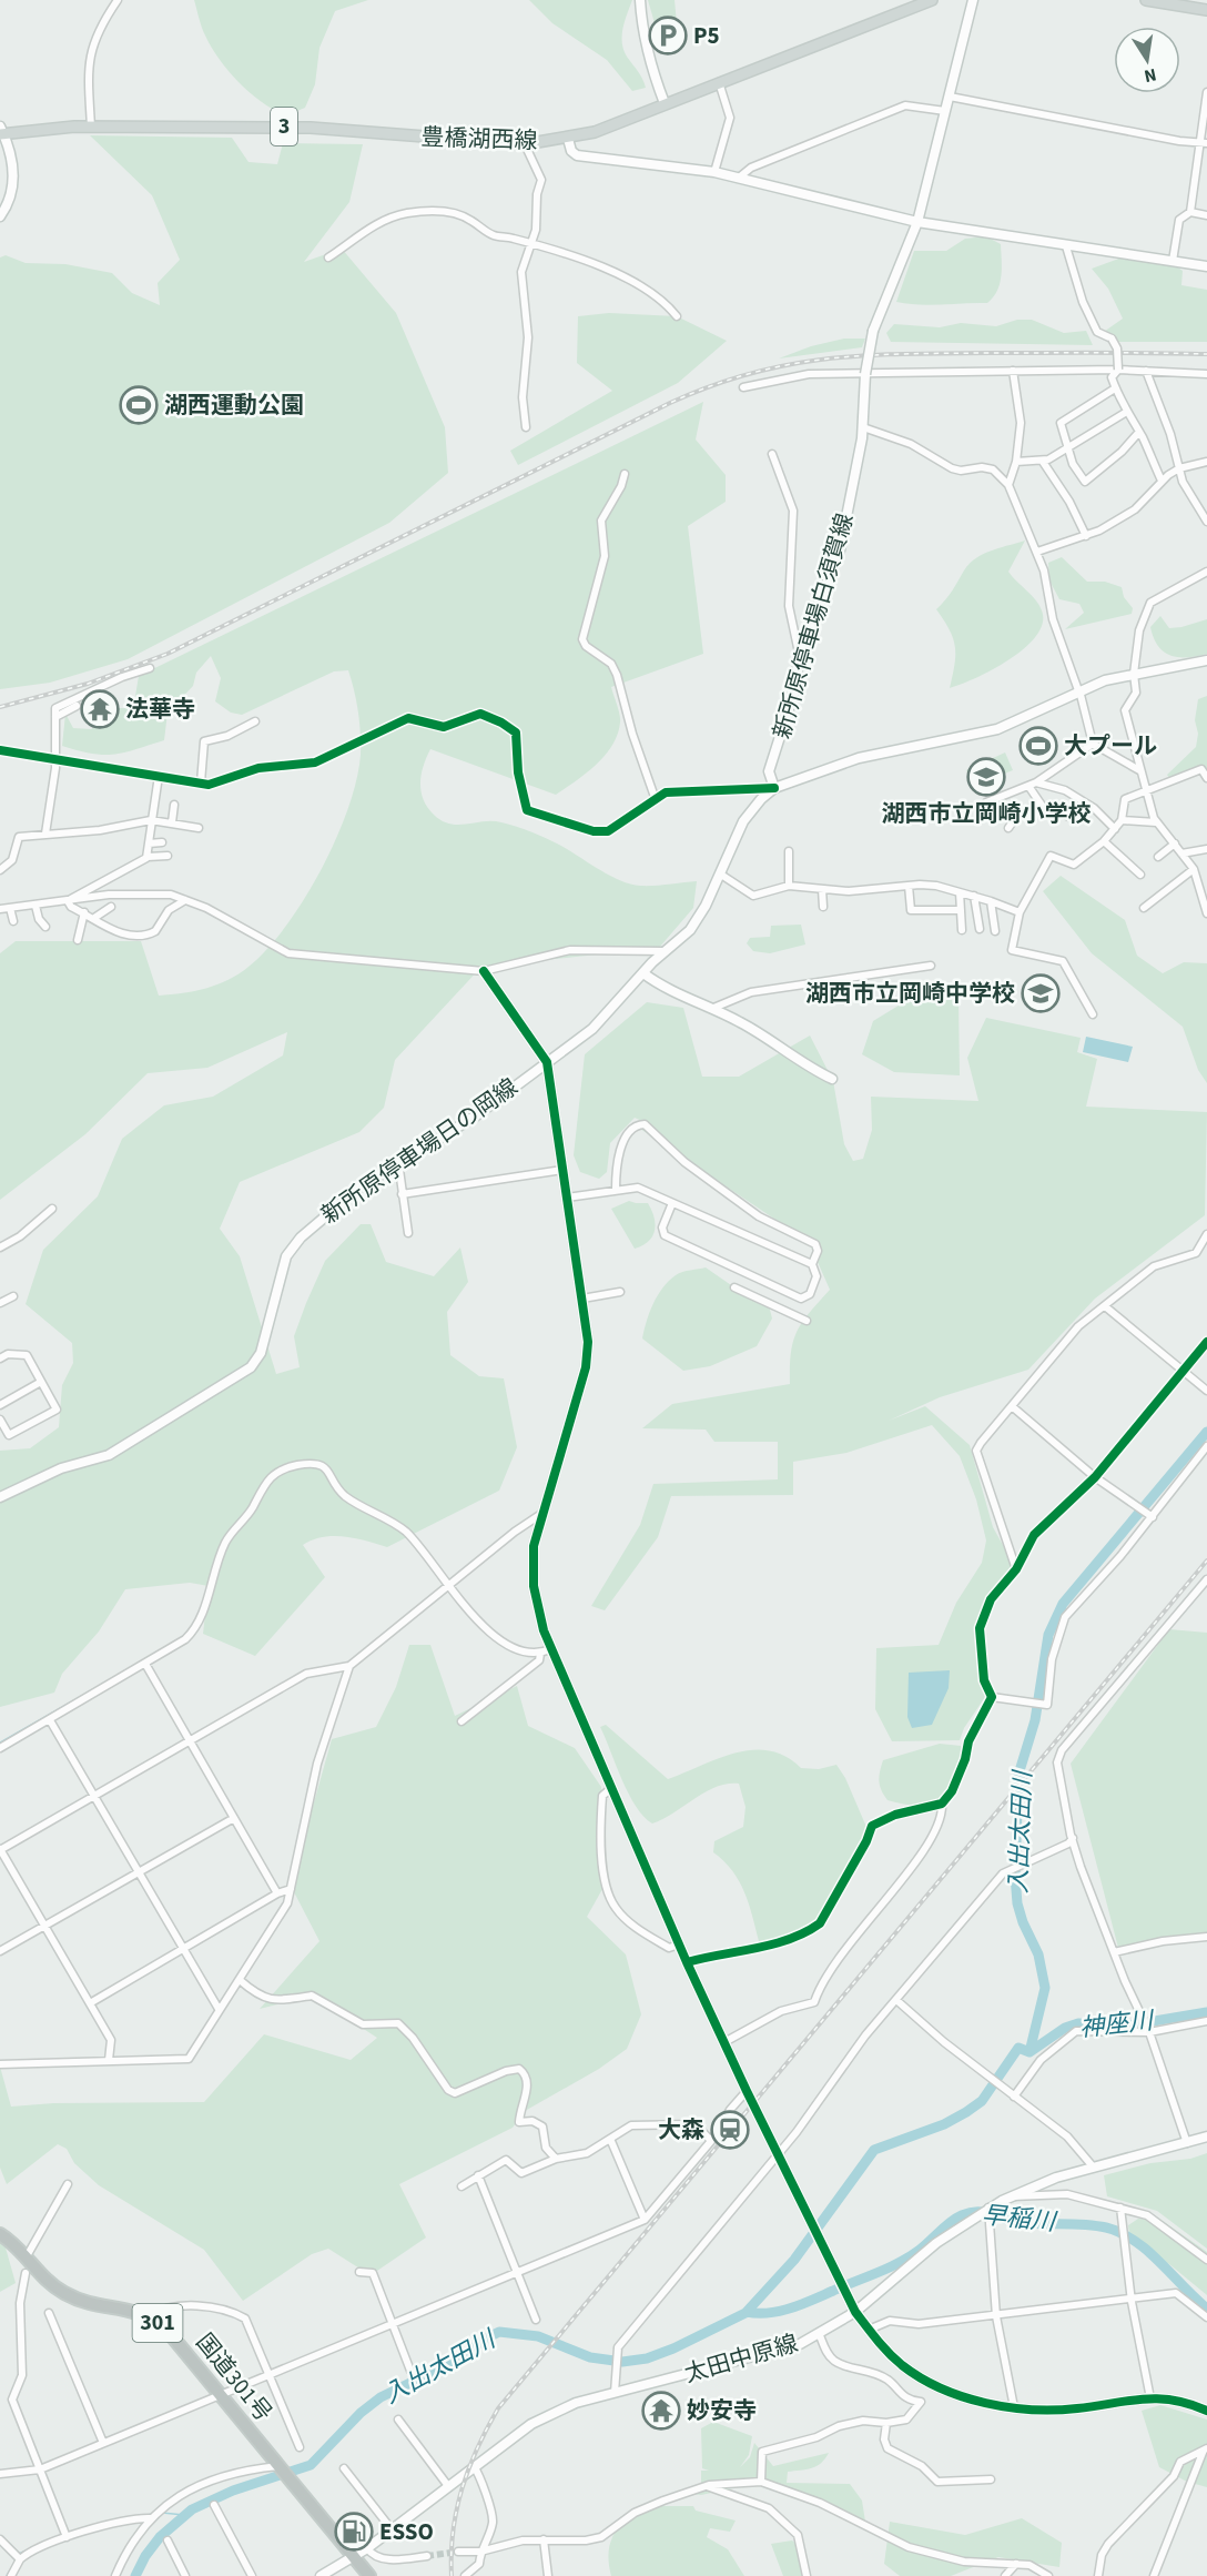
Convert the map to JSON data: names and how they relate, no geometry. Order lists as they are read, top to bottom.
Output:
{
  "streets": {
    "highway": ["301", "国道301号"],
    "main road": [
      "3",
      "豊橋湖西線",
      "新所原停車場白須賀線",
      "新所原停車場日の岡線",
      "太田中原線"
    ]
  },
  "crossings": [
    ["新所原停車場白須賀線", "新所原停車場日の岡線"],
    ["太田中原線", "国道301号"]
  ],
  "water": ["入出太田川", "神座川", "早稲川"],
  "places": {
    "parking": ["P5"],
    "sports": ["湖西運動公園", "大プール"],
    "temple": ["法華寺", "妙安寺"],
    "school or university": ["湖西市立岡崎小学校", "湖西市立岡崎中学校"],
    "station": ["大森"],
    "fuel station": ["ESSO"]
  },
  "north": "bottom"
}
